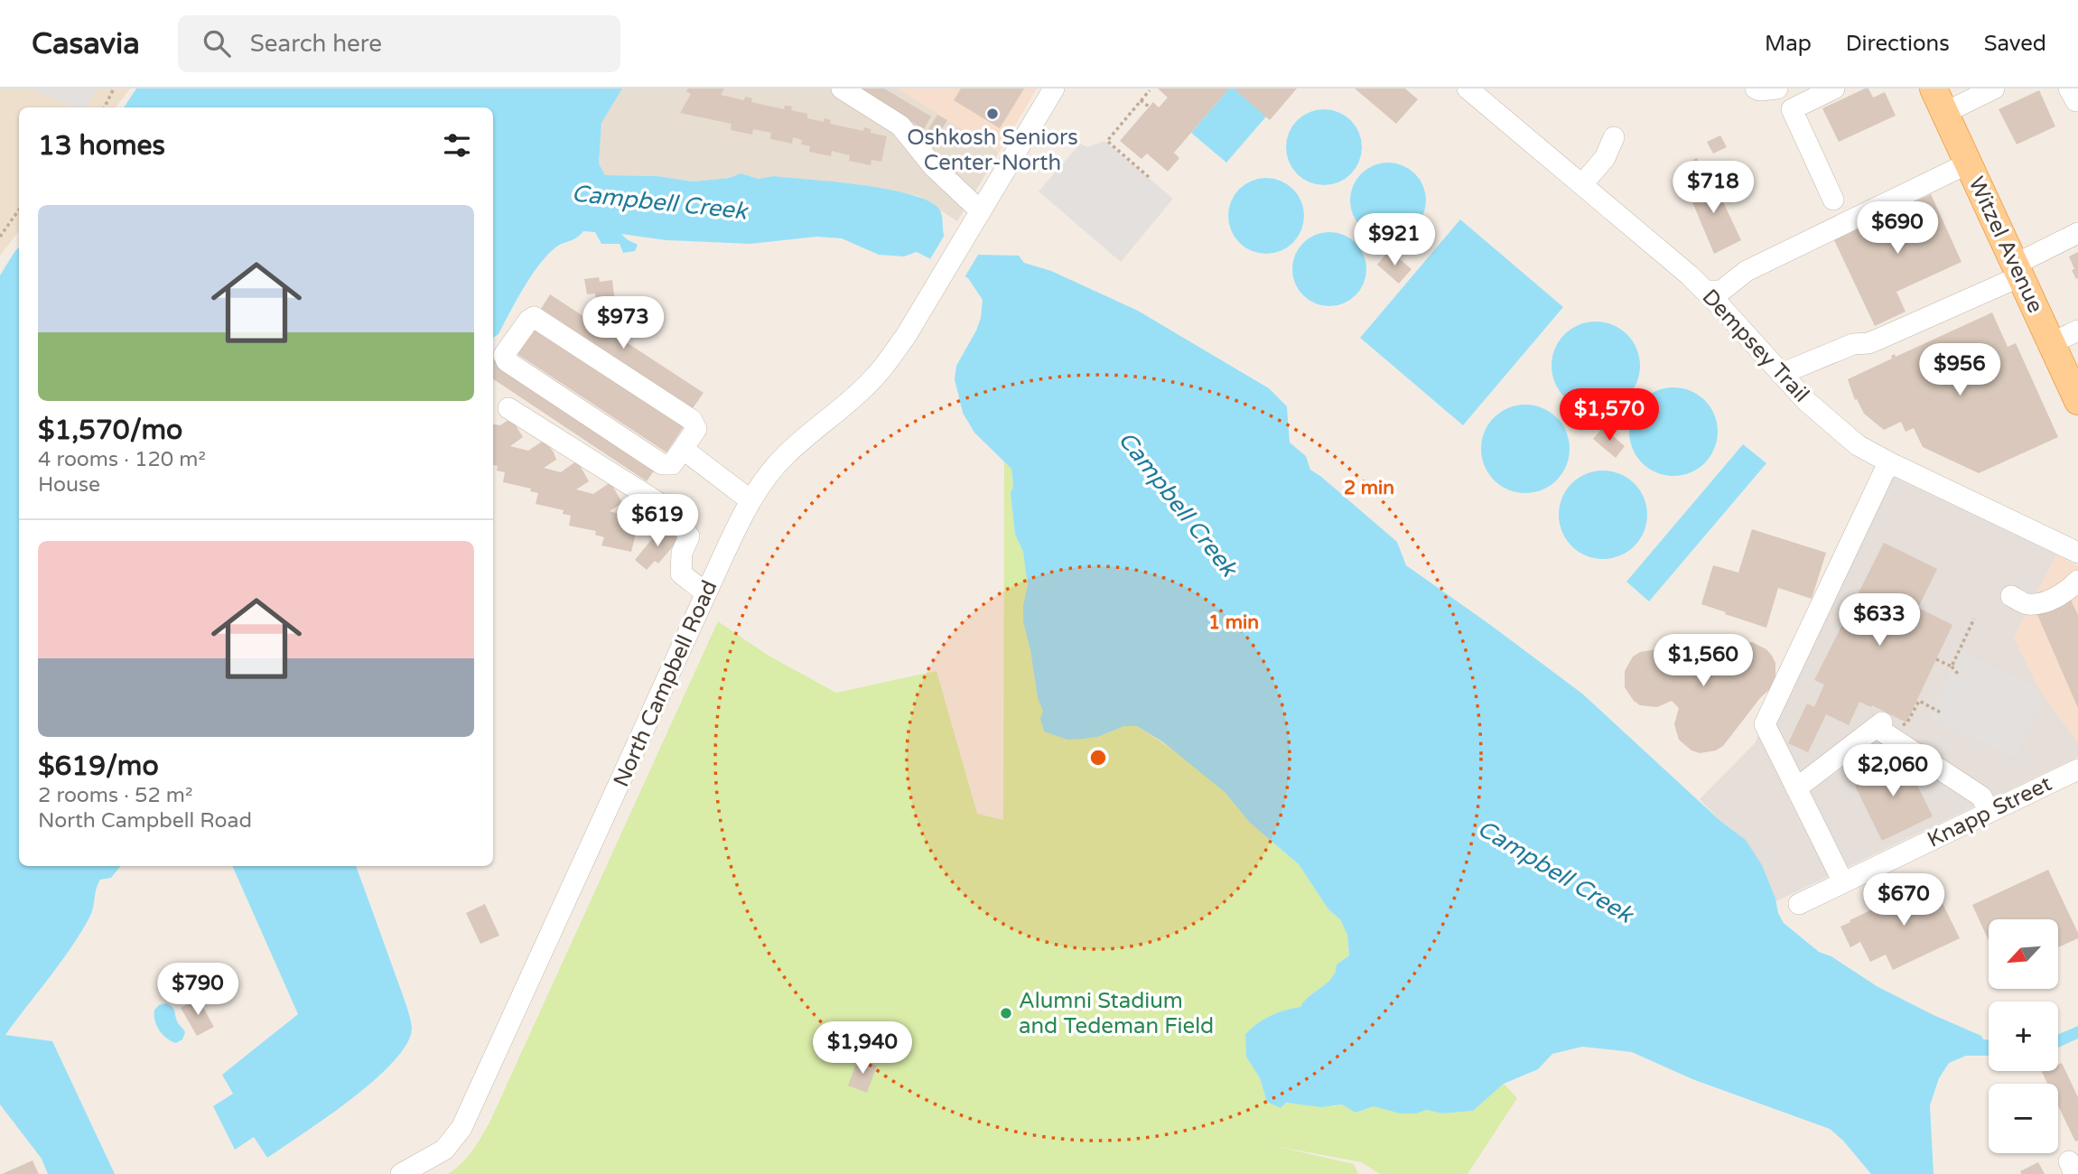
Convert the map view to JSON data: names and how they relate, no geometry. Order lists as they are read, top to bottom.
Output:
{
  "streets": {
    "main road": ["Witzel Avenue"],
    "street": ["Dempsey Trail", "North Campbell Road", "Knapp Street"]
  },
  "water": ["Campbell Creek"],
  "places": ["Oshkosh Seniors Center-North", "Alumni Stadium and Tedeman Field"],
  "north": "bottom left",
  "page": {
    "header": "Casavia",
    "search": "Search here",
    "nav": ["Map", "Directions", "Saved"],
    "heading": "13 homes",
    "price": [
      "$718",
      "$690",
      "$921",
      "$973",
      "$956",
      "$1,570",
      "$619",
      "$633",
      "$1,560",
      "$2,060",
      "$670",
      "$790",
      "$1,940"
    ],
    "list": [
      {
        "name": "$1,570/mo",
        "note": "4 rooms · 120 m² · House"
      },
      {
        "name": "$619/mo",
        "note": "2 rooms · 52 m² · North Campbell Road"
      }
    ],
    "map_buttons": ["+", "−"]
  },
  "rings": ["2 min", "1 min"]
}
